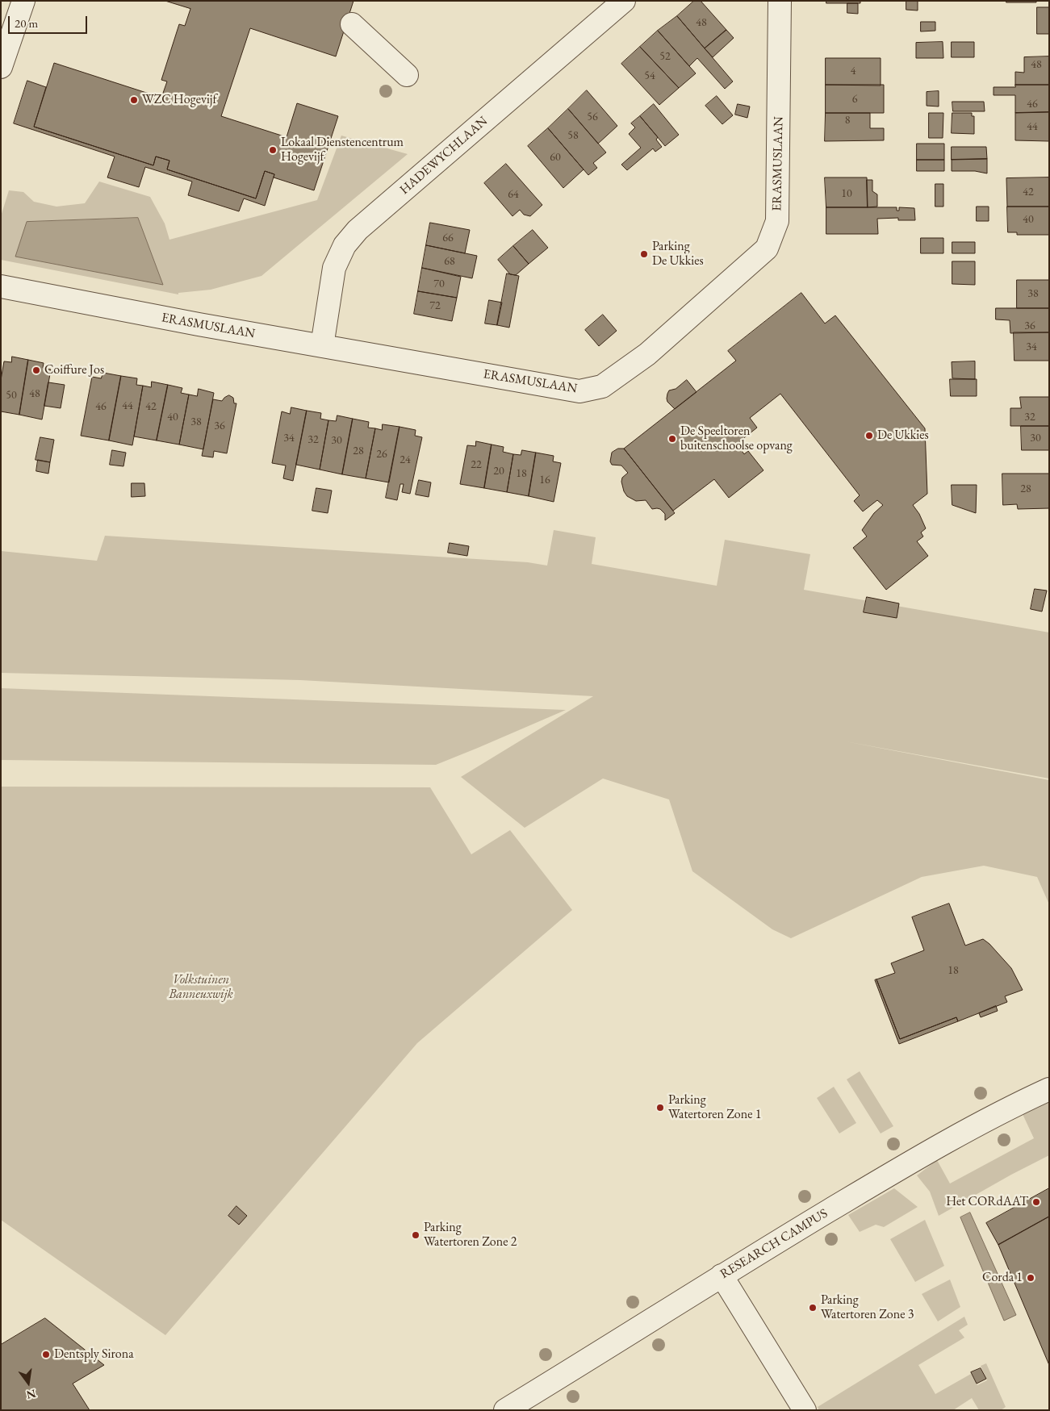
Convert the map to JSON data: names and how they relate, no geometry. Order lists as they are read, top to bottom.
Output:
{
  "streets": {
    "street": ["HADEWYCHLAAN", "ERASMUSLAAN", "RESEARCH CAMPUS"]
  },
  "crossings": [
    ["HADEWYCHLAAN", "ERASMUSLAAN"]
  ],
  "parks": ["Volkstuinen Banneuxwijk"],
  "places": [
    "WZC Hogevijf",
    "Lokaal Dienstencentrum Hogevijf",
    "Parking De Ukkies",
    "Coiffure Jos",
    "De Ukkies",
    "De Speeltoren buitenschoolse opvang",
    "Parking Watertoren Zone 1",
    "Het CORdAAT",
    "Parking Watertoren Zone 2",
    "Corda 1",
    "Parking Watertoren Zone 3",
    "Dentsply Sirona"
  ],
  "house_numbers": [
    "48",
    "52",
    "48",
    "4",
    "54",
    "6",
    "46",
    "56",
    "8",
    "44",
    "58",
    "60",
    "42",
    "10",
    "64",
    "40",
    "66",
    "68",
    "70",
    "38",
    "72",
    "36",
    "34",
    "48",
    "50",
    "44",
    "46",
    "42",
    "40",
    "32",
    "38",
    "36",
    "34",
    "30",
    "32",
    "30",
    "28",
    "26",
    "24",
    "22",
    "20",
    "18",
    "16",
    "28",
    "18"
  ],
  "scale_bar": "20 m",
  "north": "bottom"
}
